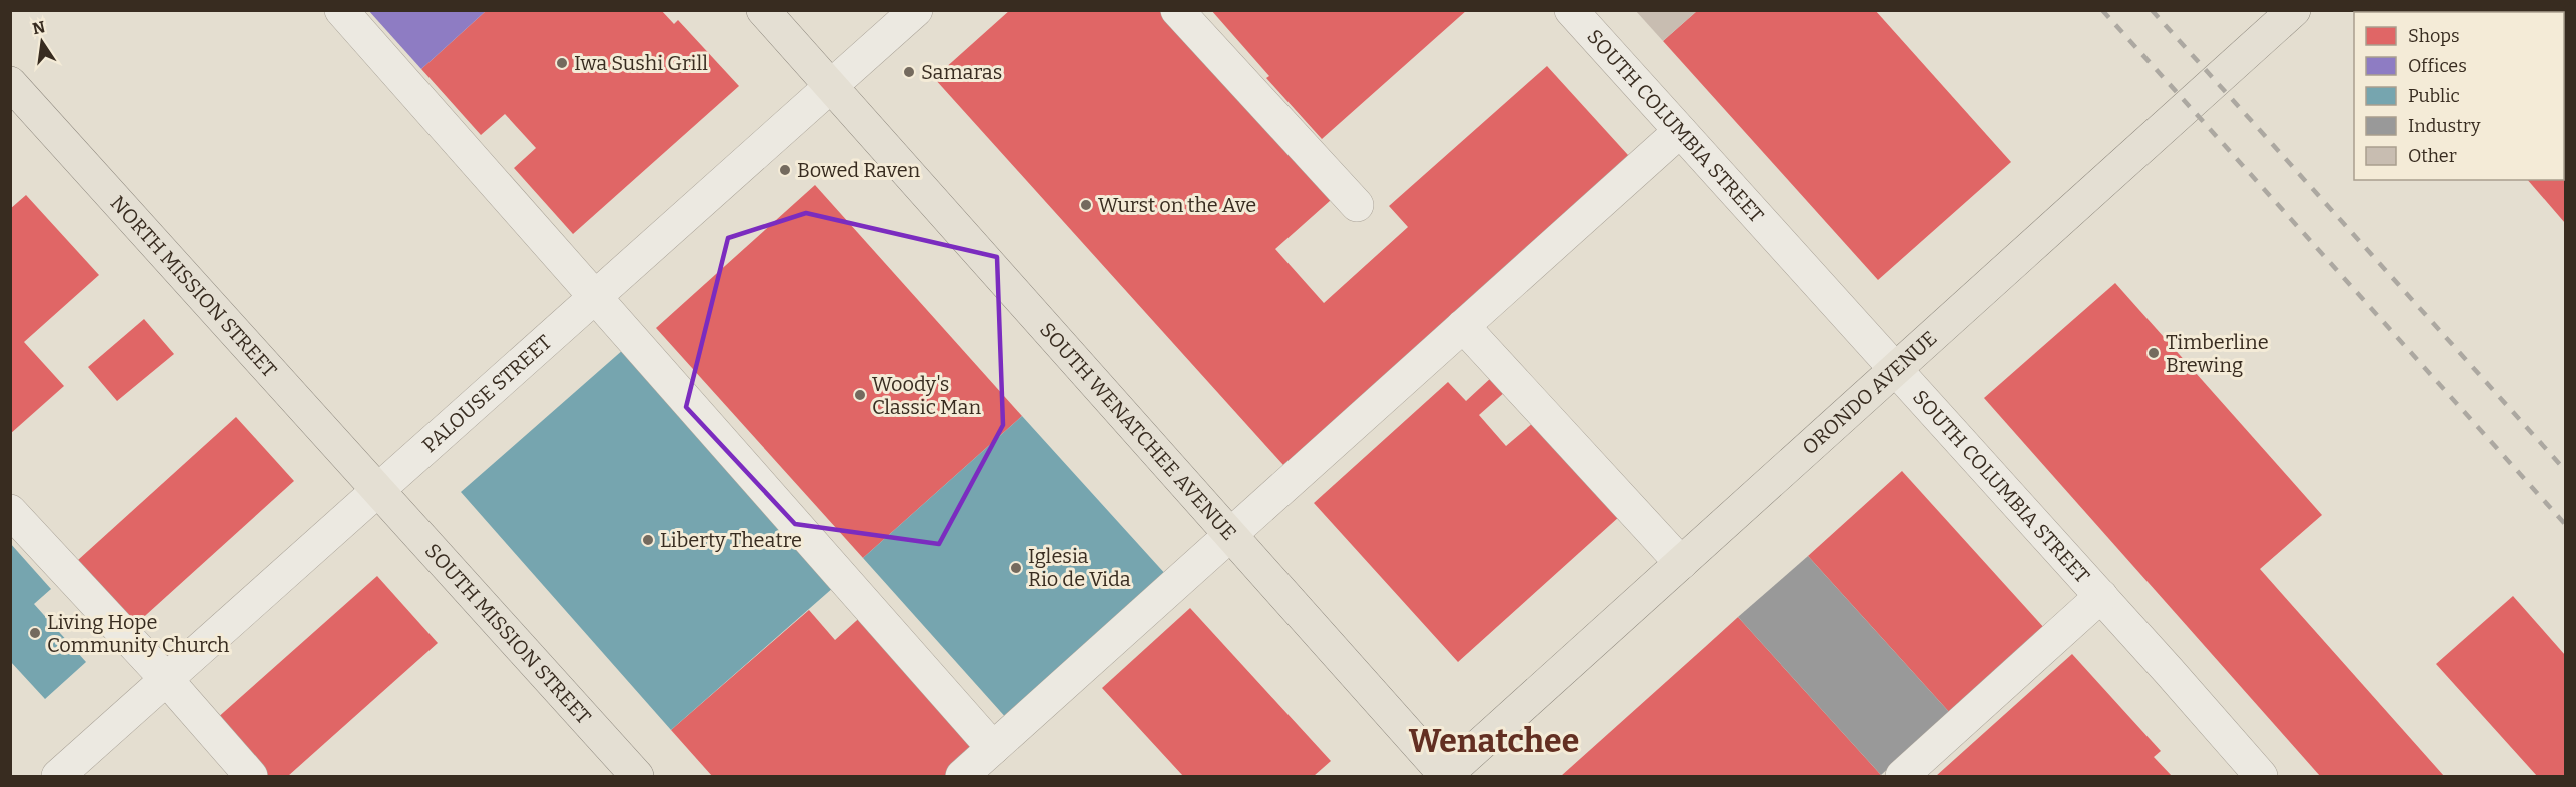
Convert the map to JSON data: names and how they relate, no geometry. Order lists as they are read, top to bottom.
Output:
{
  "streets": {
    "main road": [
      "NORTH MISSION STREET",
      "ORONDO AVENUE",
      "SOUTH WENATCHEE AVENUE",
      "SOUTH MISSION STREET"
    ],
    "street": ["SOUTH COLUMBIA STREET", "PALOUSE STREET"]
  },
  "crossings": [
    ["SOUTH COLUMBIA STREET", "ORONDO AVENUE"],
    ["NORTH MISSION STREET", "PALOUSE STREET"],
    ["NORTH MISSION STREET", "SOUTH MISSION STREET"],
    ["PALOUSE STREET", "SOUTH WENATCHEE AVENUE"],
    ["PALOUSE STREET", "SOUTH MISSION STREET"],
    ["ORONDO AVENUE", "SOUTH WENATCHEE AVENUE"]
  ],
  "districts": ["Wenatchee"],
  "places": [
    "Iwa Sushi Grill",
    "Samaras",
    "Bowed Raven",
    "Wurst on the Ave",
    "Timberline Brewing",
    "Woody's Classic Man",
    "Liberty Theatre",
    "Iglesia Rio de Vida",
    "Living Hope Community Church"
  ],
  "legend": [
    "Shops",
    "Offices",
    "Public",
    "Industry",
    "Other"
  ],
  "north": "top"
}
